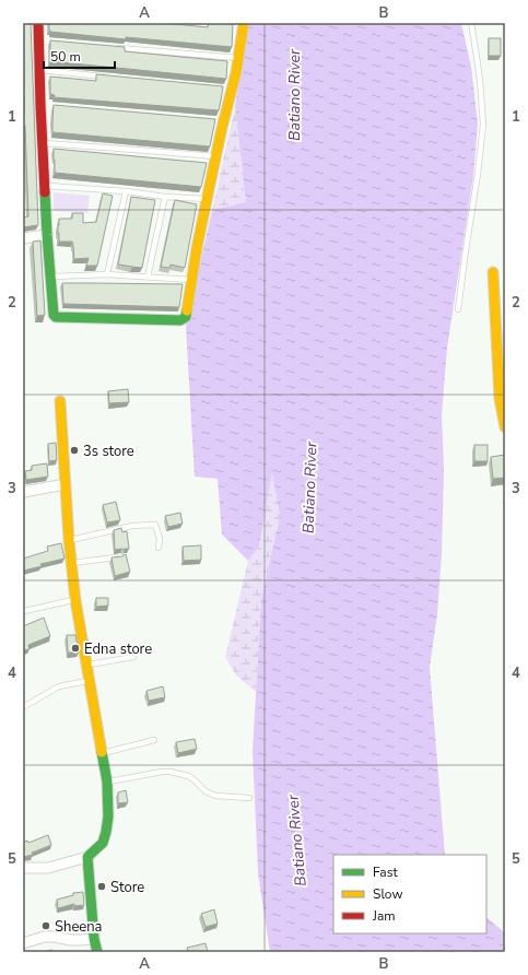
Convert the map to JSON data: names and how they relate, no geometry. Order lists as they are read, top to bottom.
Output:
{
  "water": ["Batiano River"],
  "places": [
    "3s store",
    "Edna store",
    "Store",
    "Sheena"
  ],
  "legend": ["Fast", "Slow", "Jam"],
  "scale_bar": "50 m",
  "grid": {
    "columns": ["A", "B"],
    "rows": [
      "1",
      "2",
      "3",
      "4",
      "5"
    ]
  }
}
